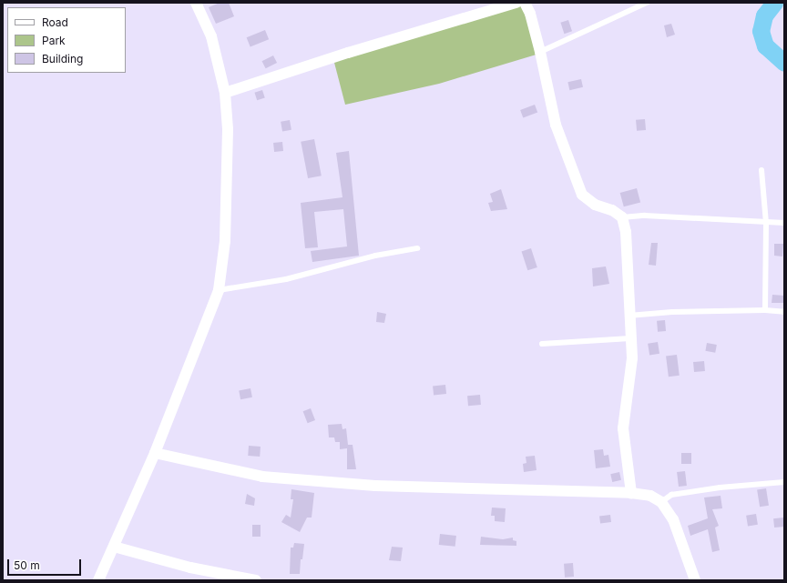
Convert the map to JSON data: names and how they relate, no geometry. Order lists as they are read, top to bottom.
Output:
{
  "legend": ["Road", "Park", "Building"],
  "scale_bar": "50 m"
}
